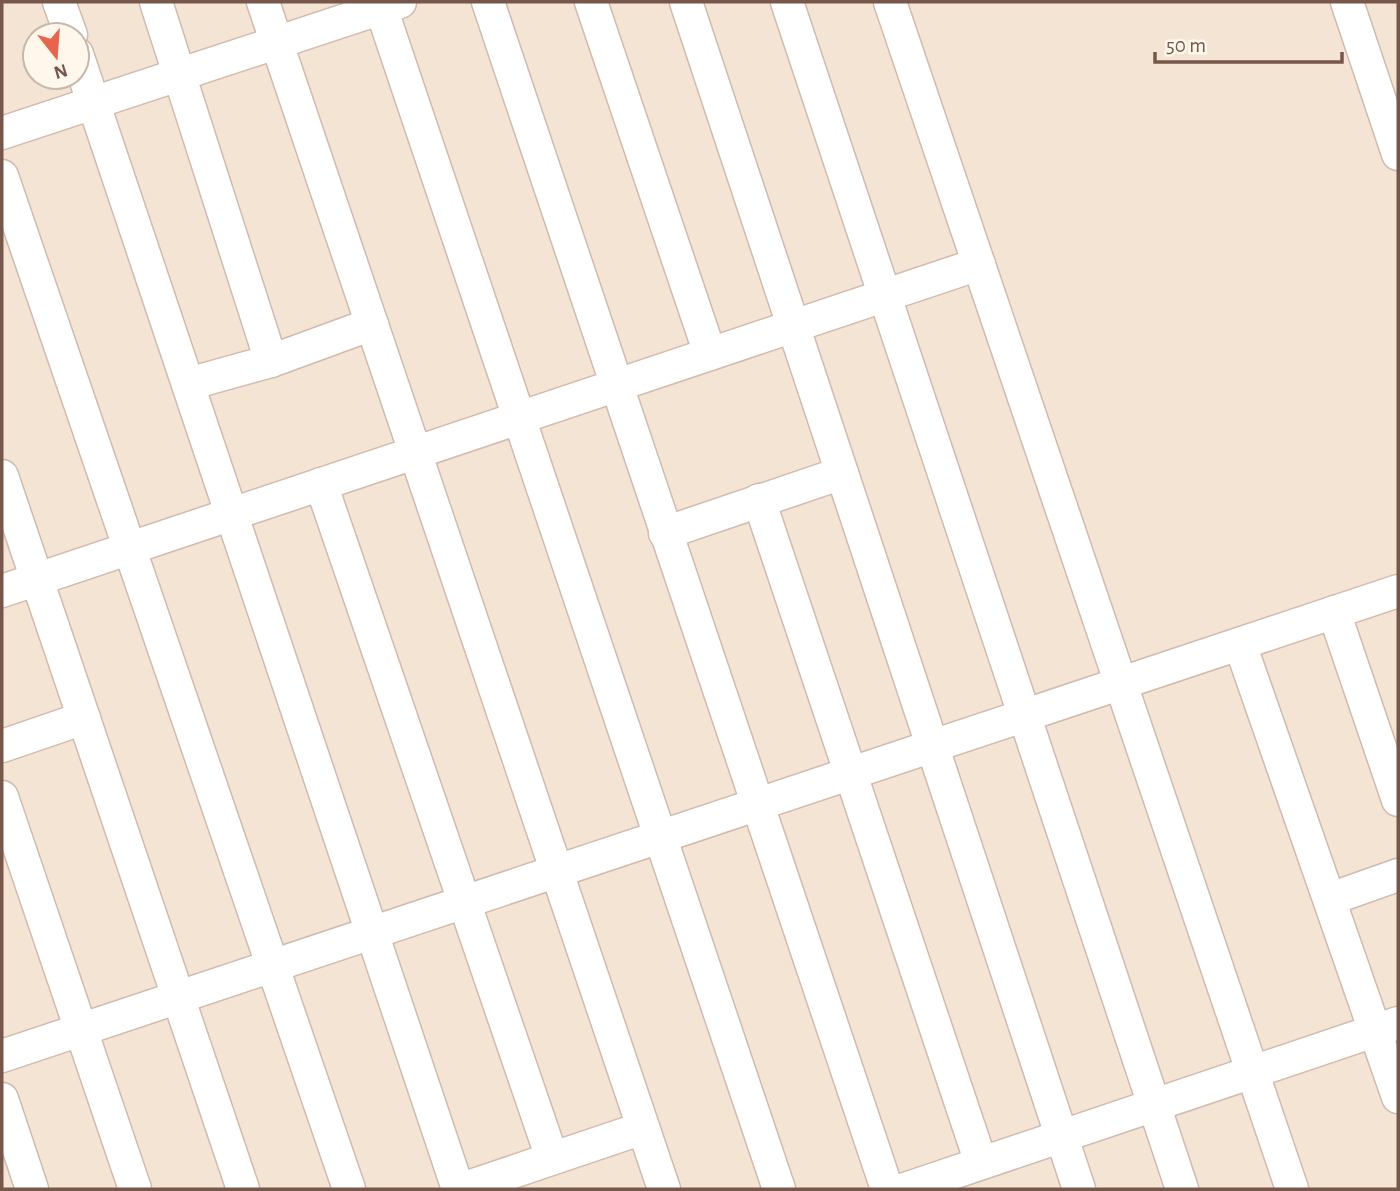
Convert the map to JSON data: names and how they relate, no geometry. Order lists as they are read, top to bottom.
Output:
{
  "scale_bar": "50 m",
  "north": "bottom"
}
